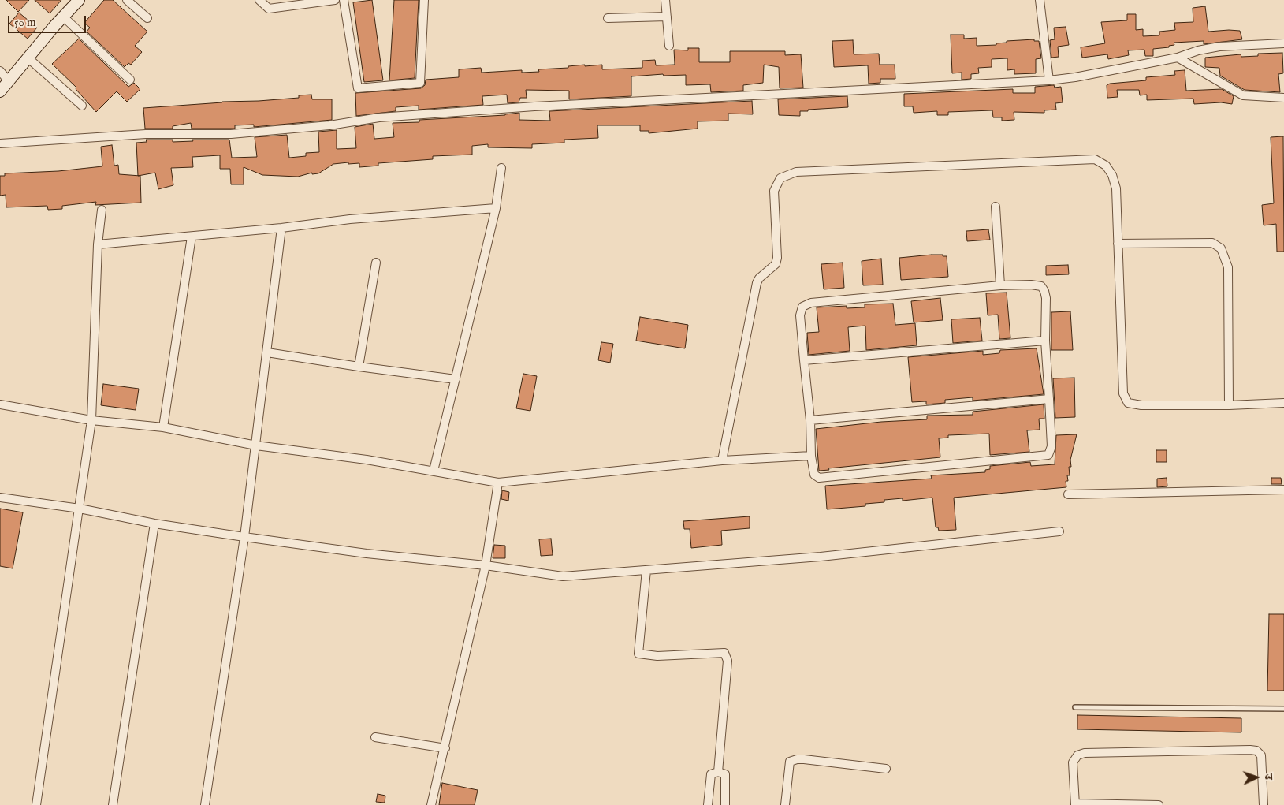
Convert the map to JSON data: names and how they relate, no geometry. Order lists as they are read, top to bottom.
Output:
{
  "scale_bar": "50 m",
  "north": "right"
}
